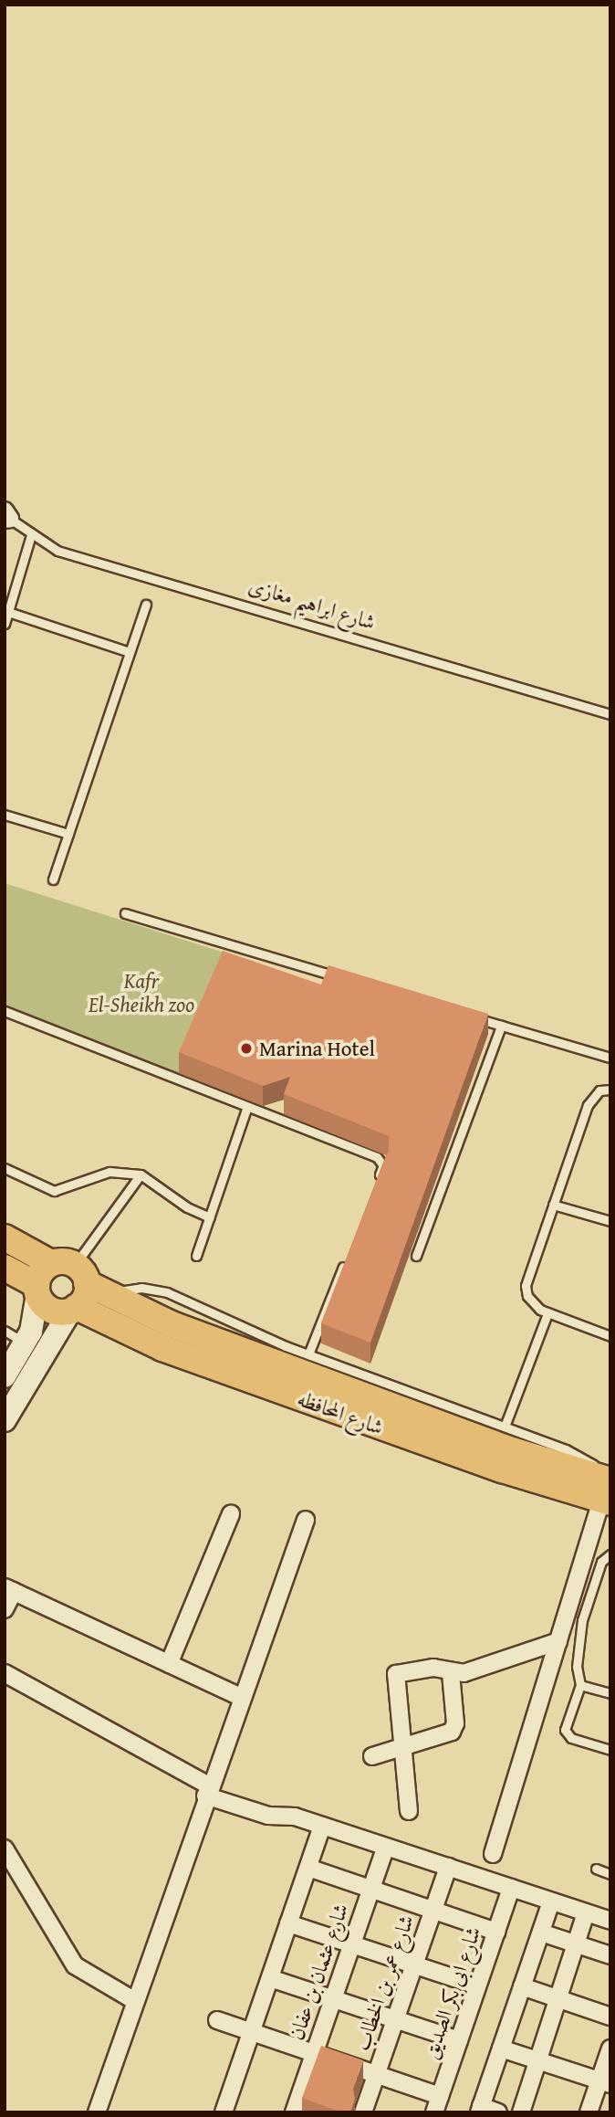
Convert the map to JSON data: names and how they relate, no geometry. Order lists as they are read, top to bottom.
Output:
{
  "streets": {
    "main road": ["شارع المحافظه"],
    "street": ["شارع عثمان بن عفان", "شارع عمر بن الخطاب", "شارع ابى بكر الصديق"],
    "lane": ["شارع ابراهيم مغازى"]
  },
  "parks": ["Kafr El-Sheikh zoo"],
  "places": ["Marina Hotel"]
}
